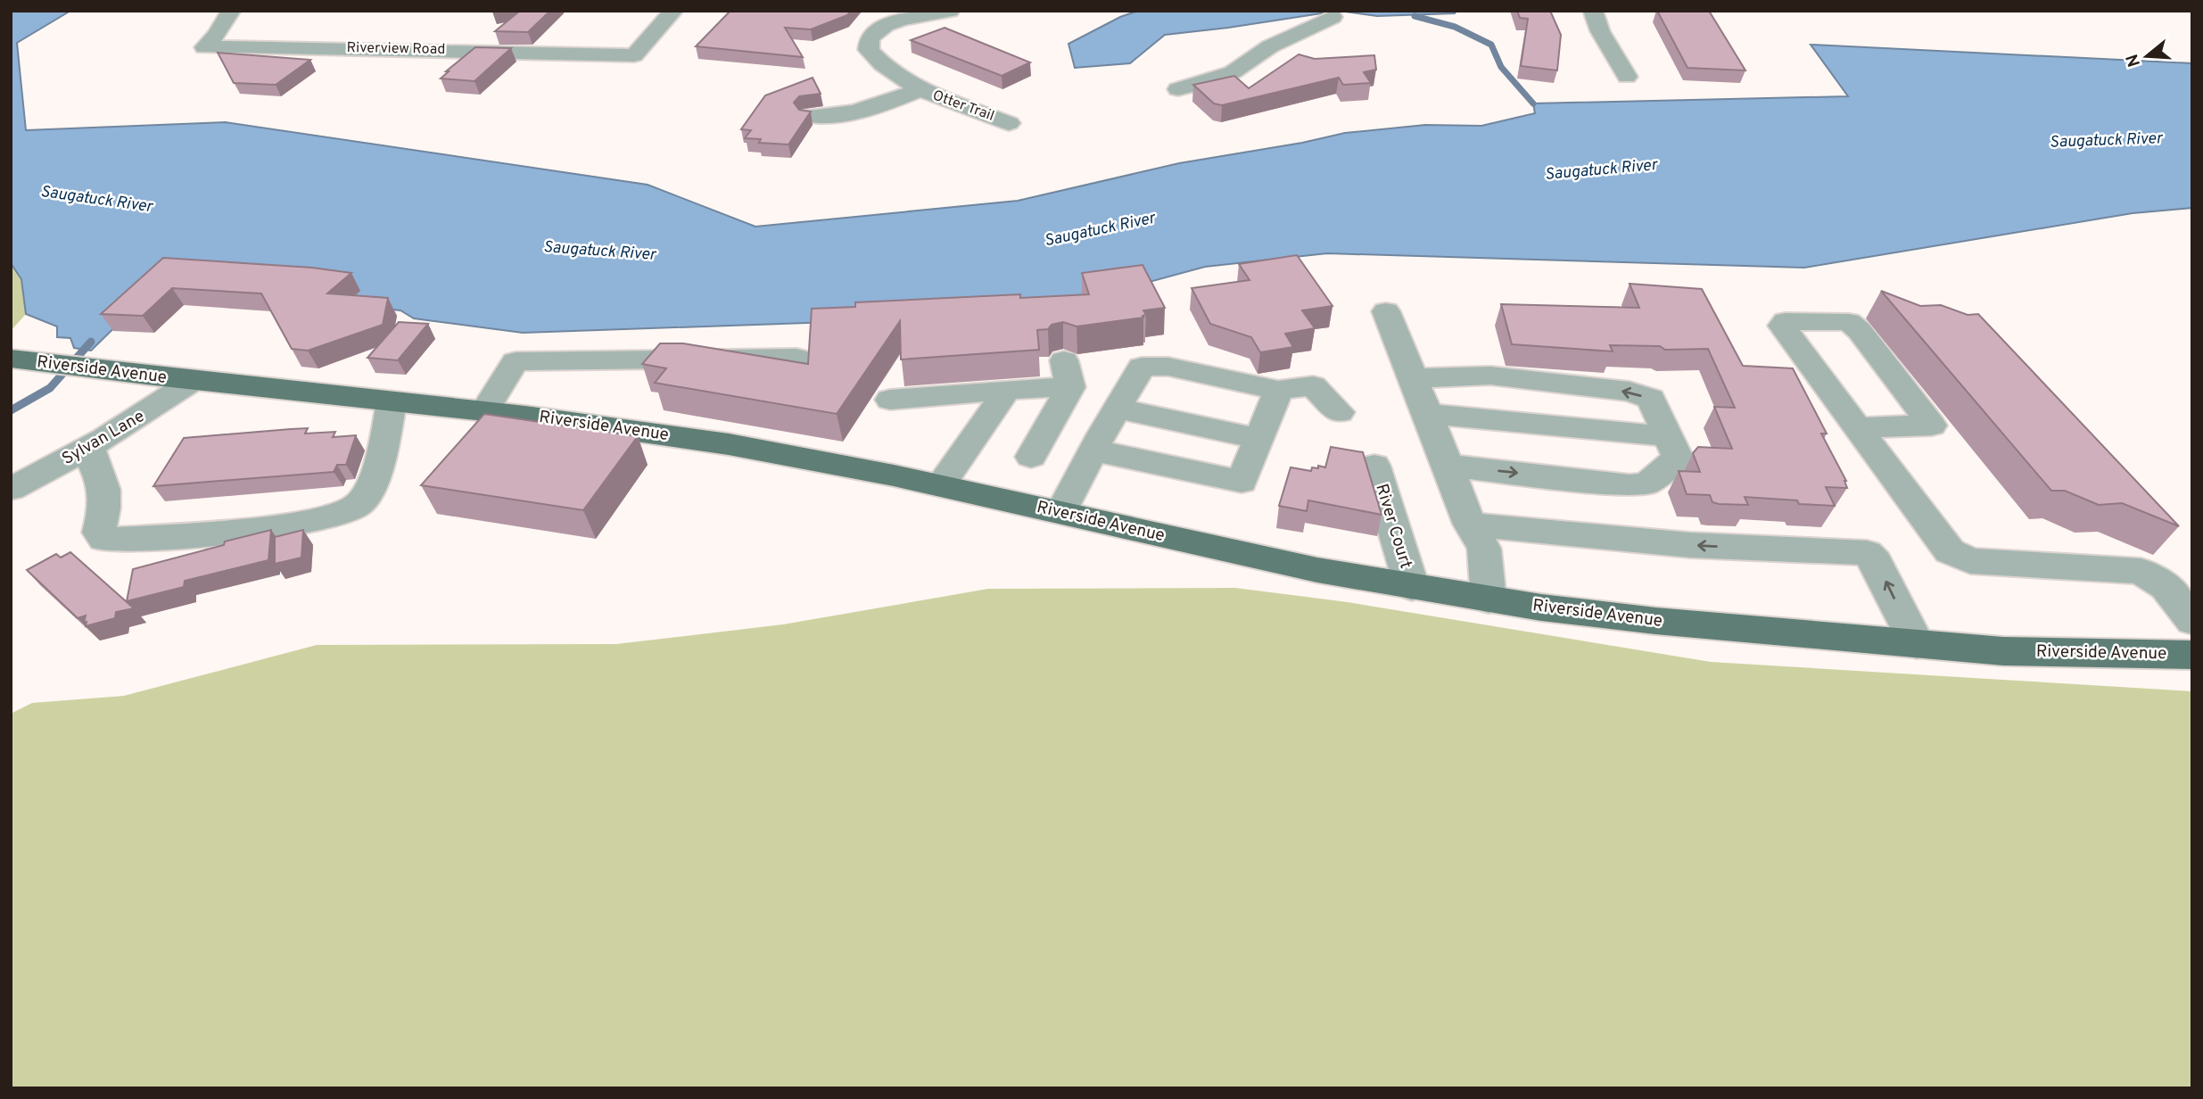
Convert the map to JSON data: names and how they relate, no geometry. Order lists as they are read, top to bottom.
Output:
{
  "streets": {
    "main road": ["Riverside Avenue"],
    "street": [
      "Riverview Road",
      "Otter Trail",
      "Sylvan Lane",
      "River Court"
    ]
  },
  "crossings": [
    ["Riverside Avenue", "Sylvan Lane"],
    ["Riverside Avenue", "River Court"]
  ],
  "water": ["Saugatuck River"],
  "north": "left"
}
